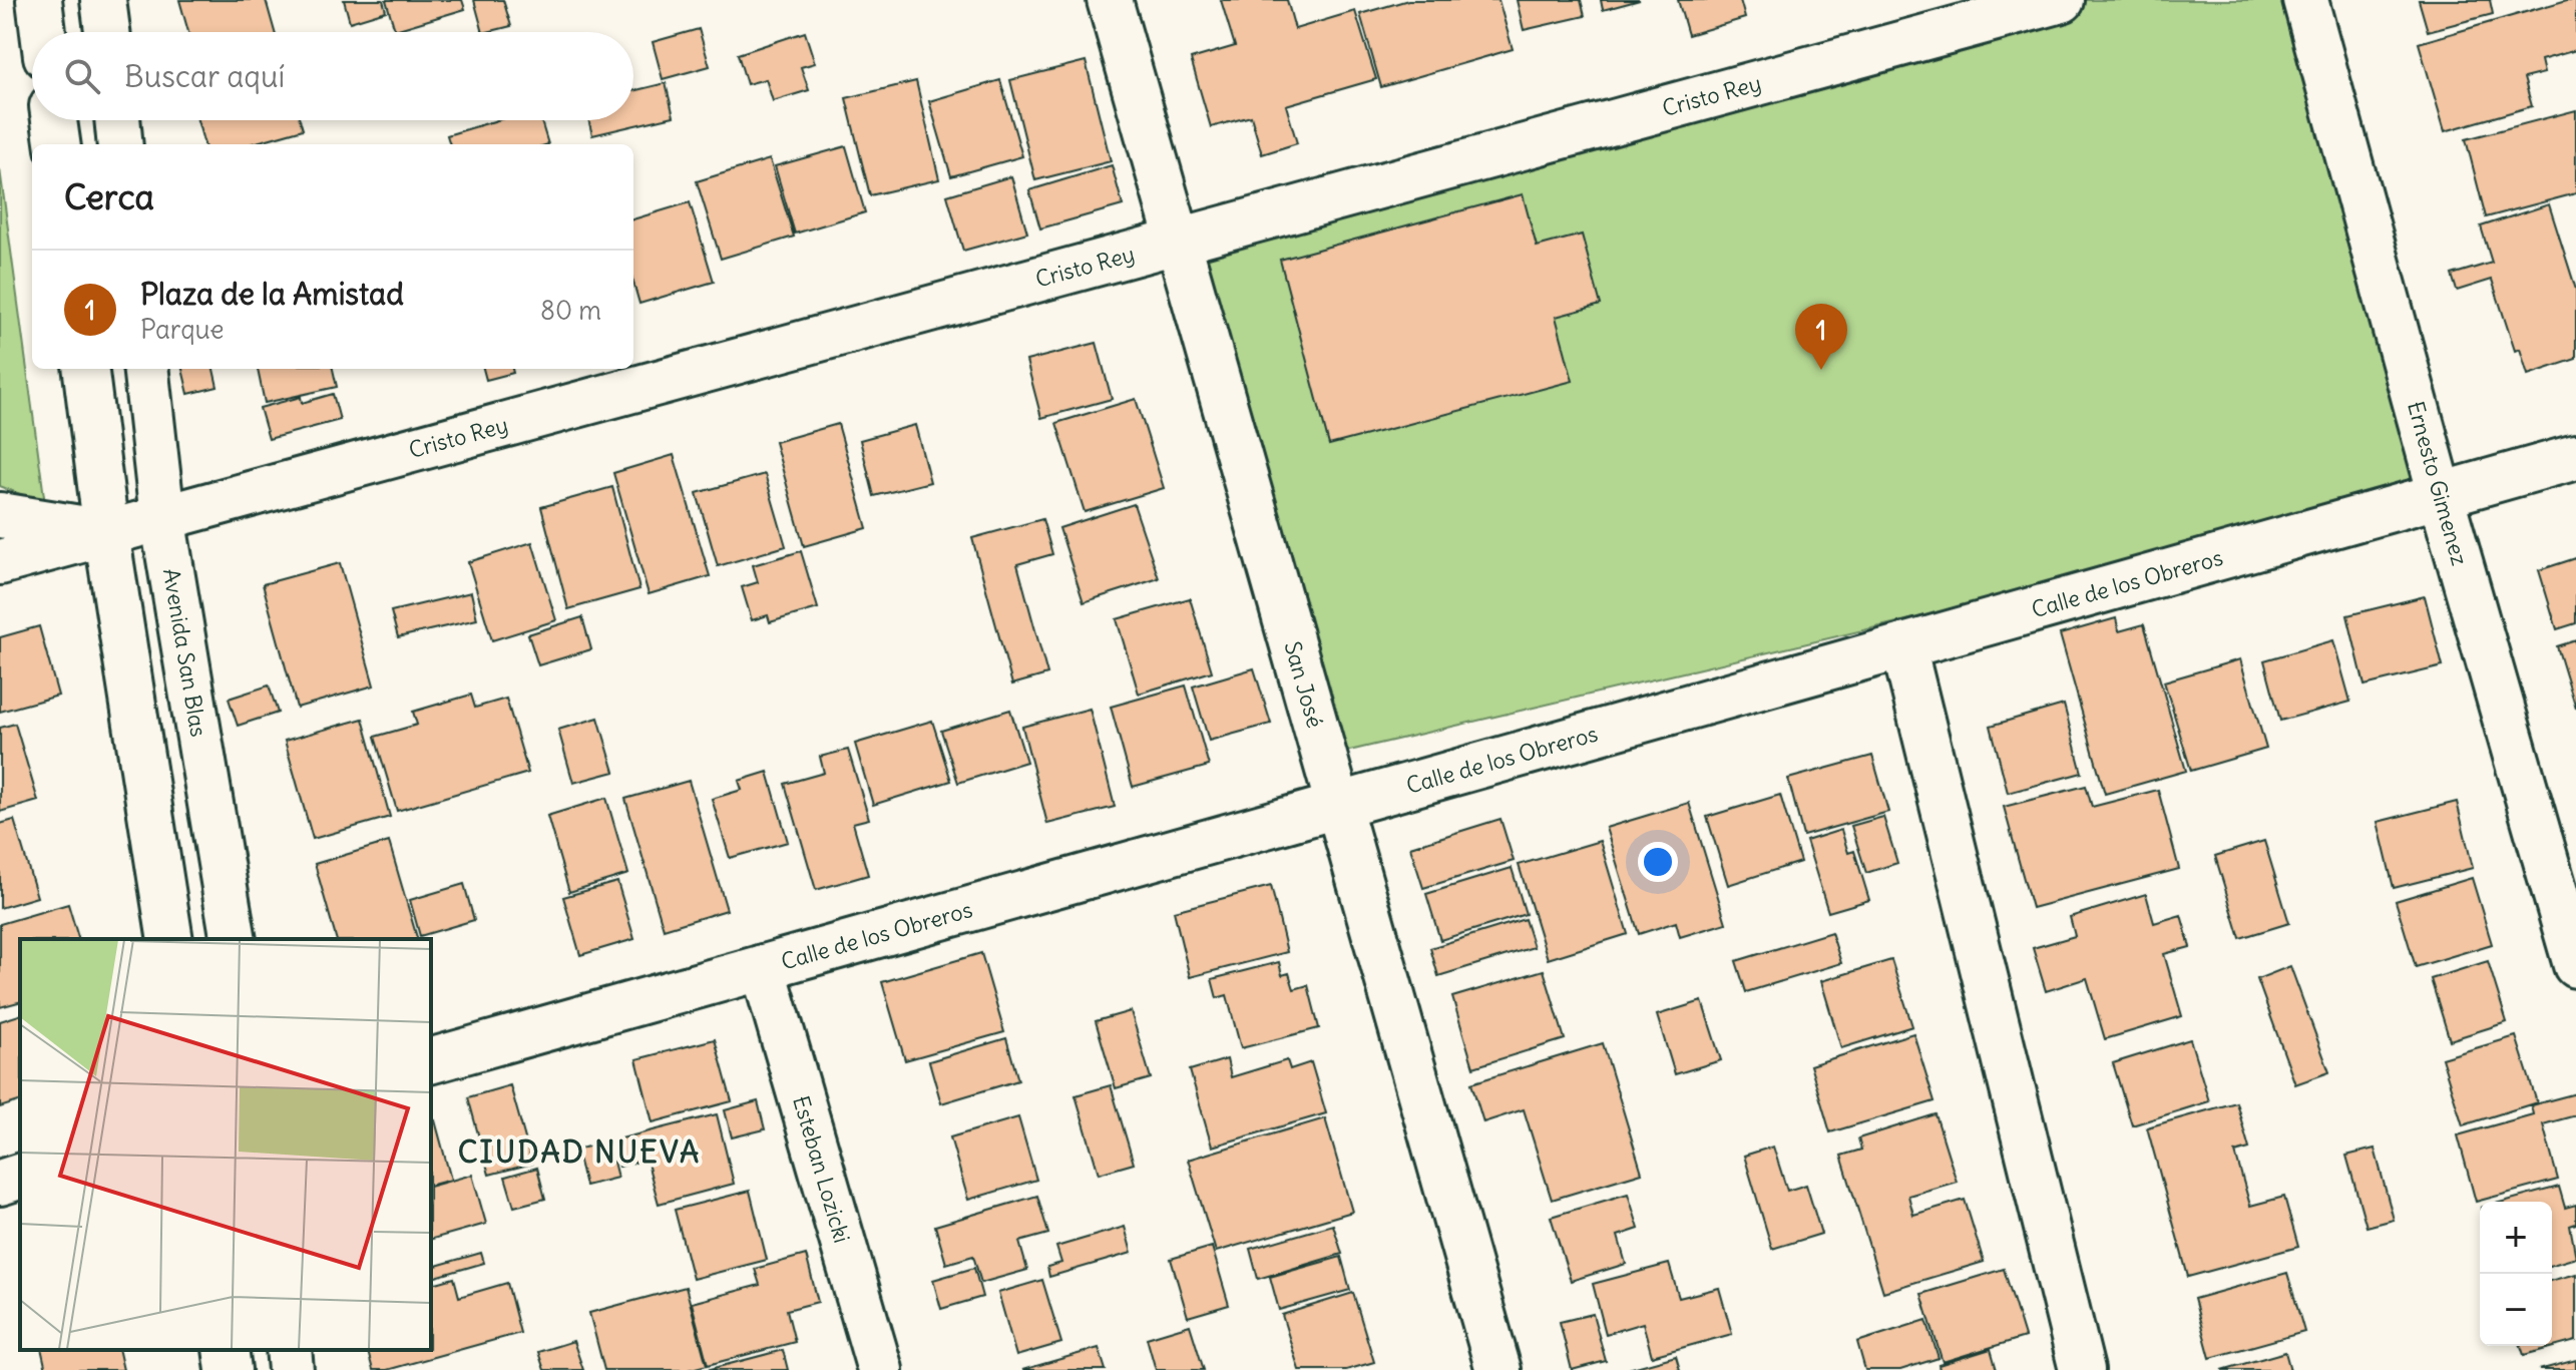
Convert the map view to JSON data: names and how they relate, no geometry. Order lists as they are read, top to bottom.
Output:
{
  "streets": {
    "street": [
      "Cristo Rey",
      "Ernesto Gimenez",
      "Calle de los Obreros",
      "Avenida San Blas",
      "San José",
      "Esteban Lozicki"
    ]
  },
  "crossings": [
    ["Cristo Rey", "Avenida San Blas"],
    ["Cristo Rey", "San José"],
    ["Ernesto Gimenez", "Calle de los Obreros"],
    ["Calle de los Obreros", "San José"],
    ["Calle de los Obreros", "Esteban Lozicki"]
  ],
  "districts": ["CIUDAD NUEVA"],
  "page": {
    "search": "Buscar aquí",
    "heading": "Cerca",
    "list": [
      {
        "mark": "1",
        "name": "Plaza de la Amistad",
        "note": "Parque",
        "value": "80 m"
      }
    ],
    "pins": "1",
    "map_buttons": ["+", "−"]
  }
}
